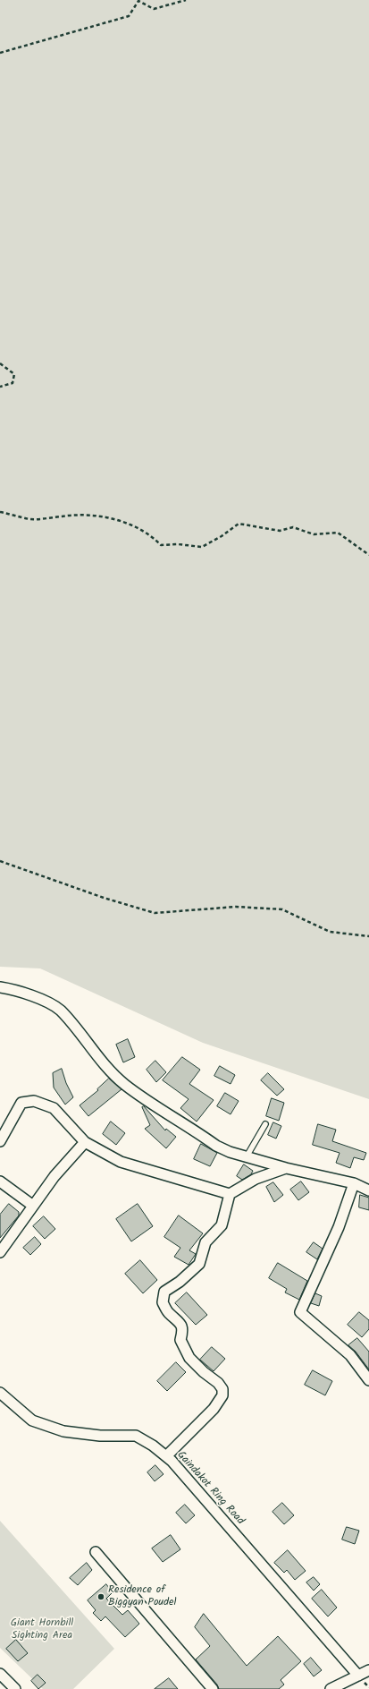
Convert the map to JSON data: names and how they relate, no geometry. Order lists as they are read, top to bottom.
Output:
{
  "streets": {
    "street": ["Gaindakot Ring Road"]
  },
  "parks": ["Giant Hornbill Sighting Area"],
  "places": ["Residence of Biggyan Poudel"]
}
